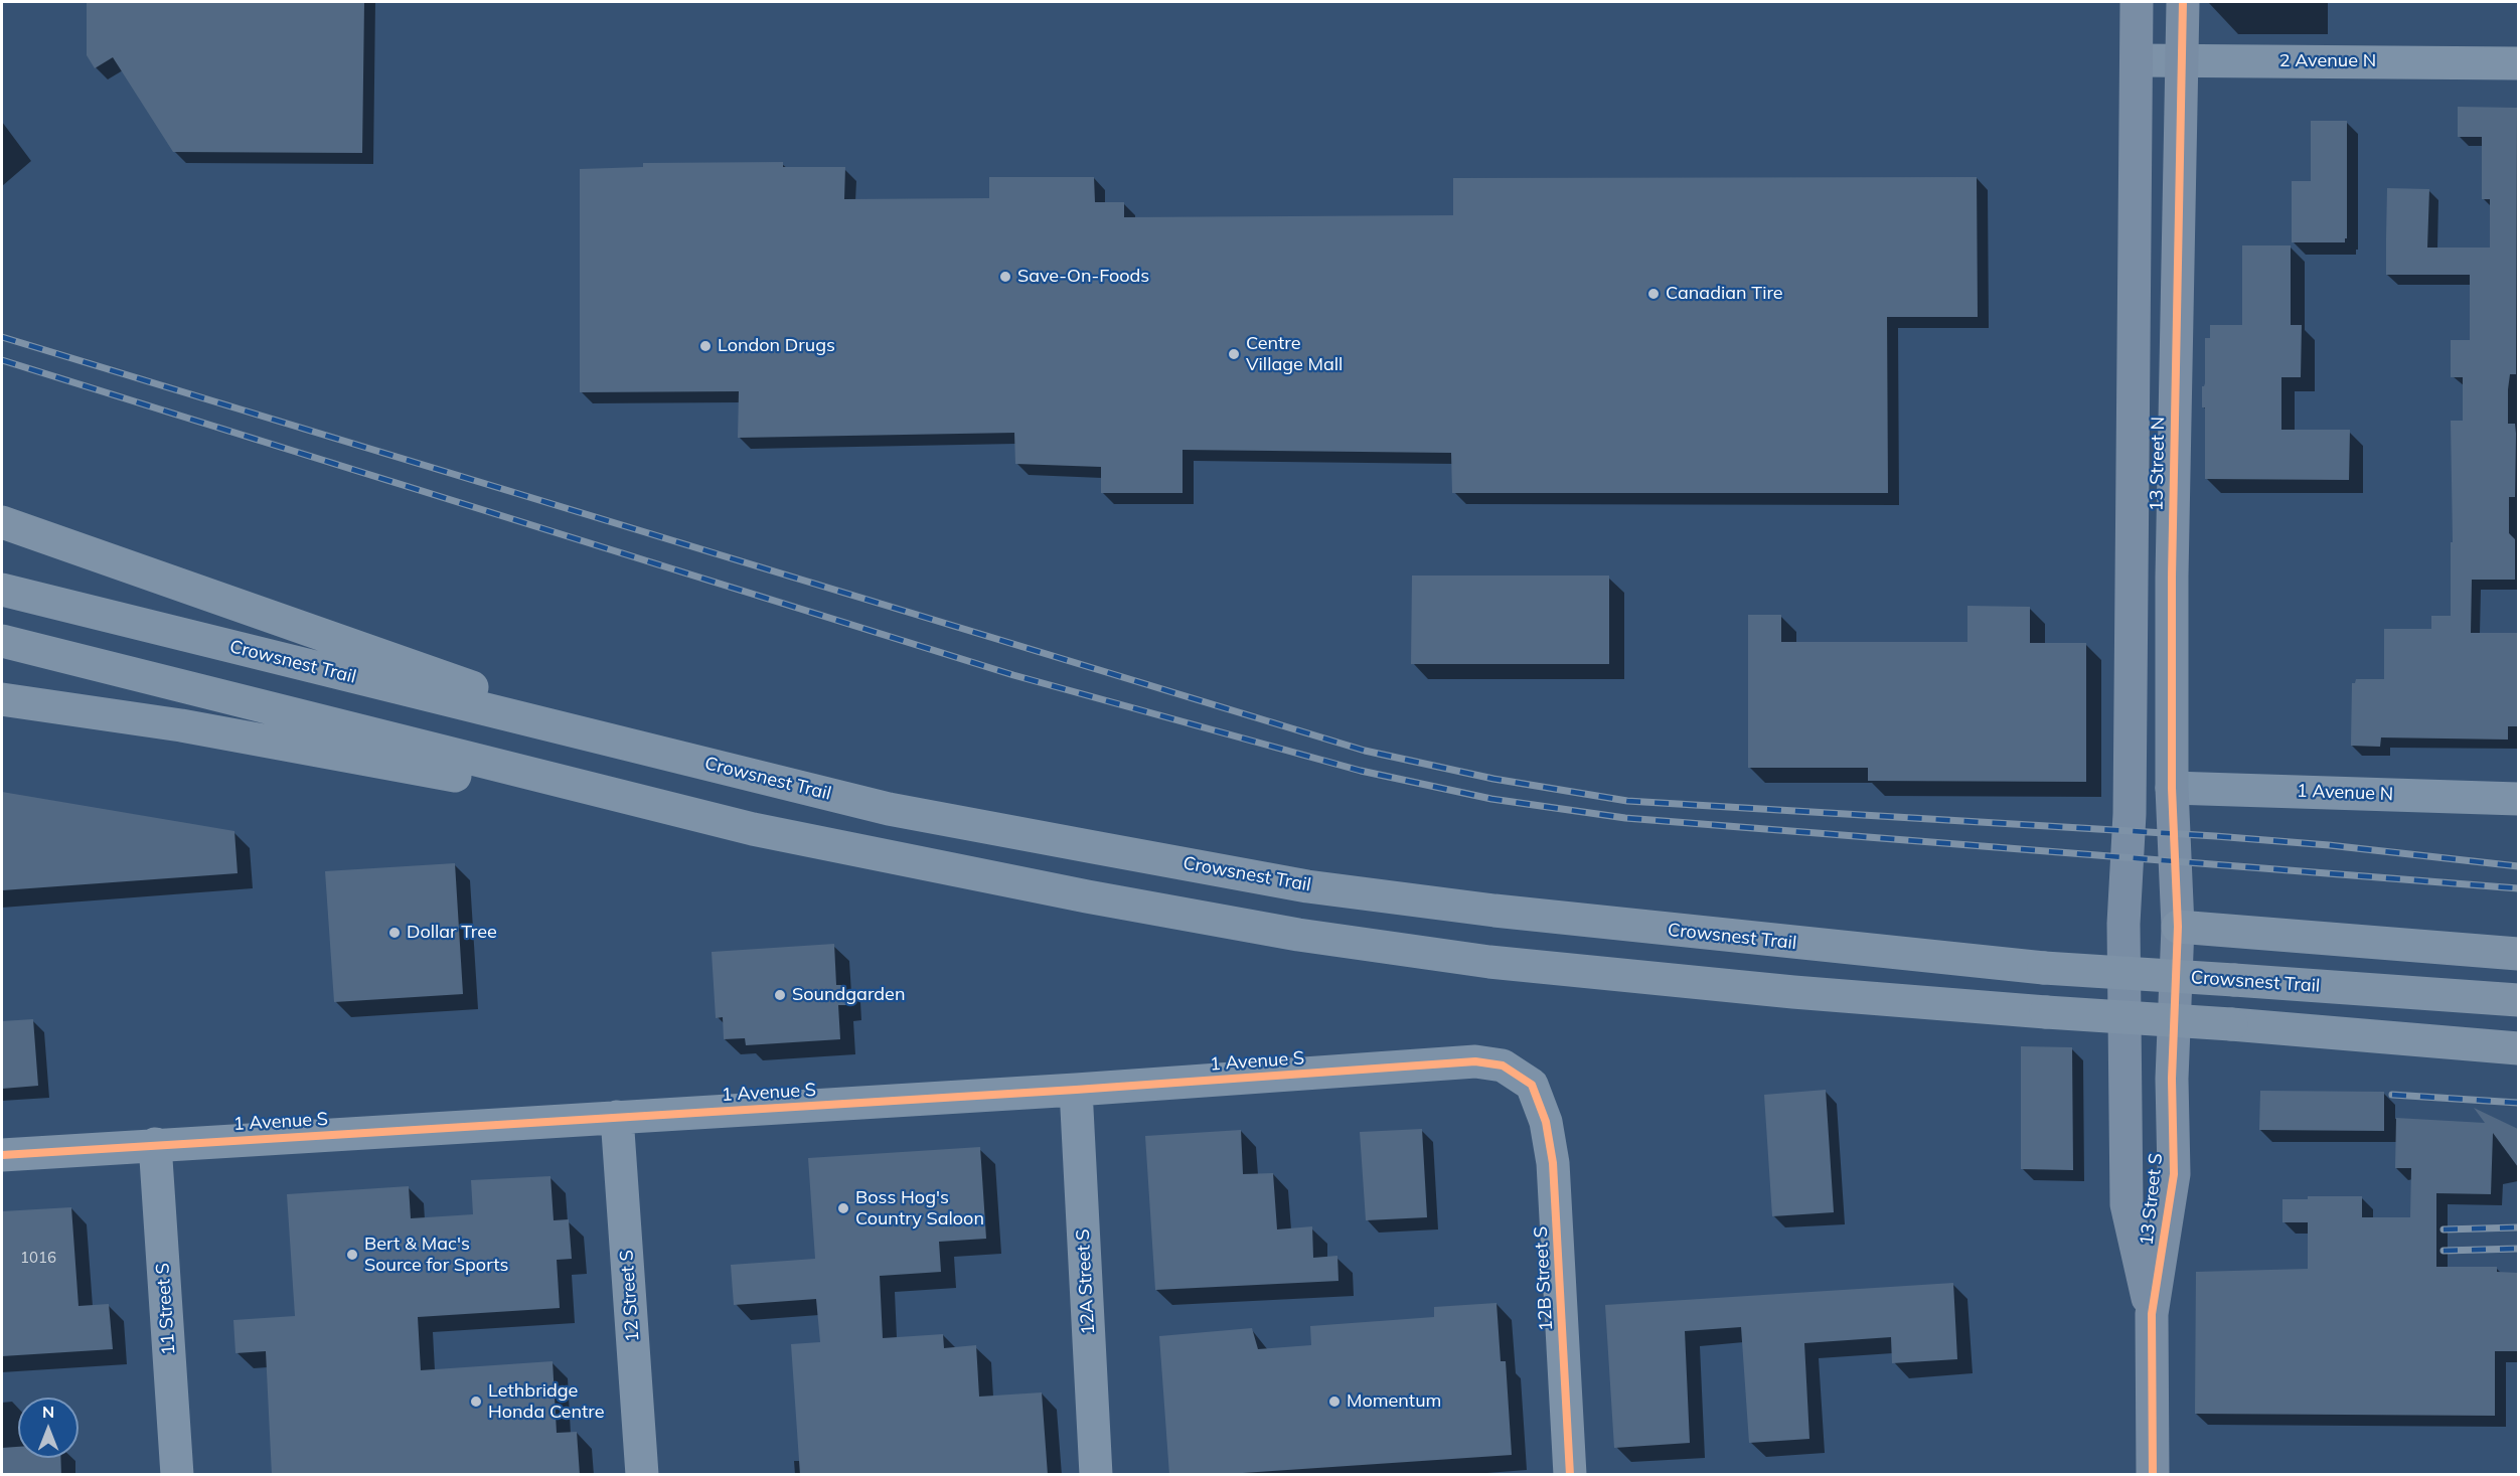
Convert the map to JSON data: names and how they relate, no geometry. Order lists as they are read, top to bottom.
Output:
{
  "streets": {
    "highway": ["Crowsnest Trail"],
    "street": [
      "2 Avenue N",
      "13 Street N",
      "1 Avenue N",
      "1 Avenue S",
      "13 Street S",
      "12B Street S",
      "12A Street S",
      "12 Street S",
      "11 Street S"
    ]
  },
  "crossings": [
    ["2 Avenue N", "13 Street N"],
    ["13 Street N", "1 Avenue N"],
    ["13 Street N", "13 Street S"],
    ["1 Avenue S", "12B Street S"],
    ["1 Avenue S", "12A Street S"],
    ["1 Avenue S", "12 Street S"],
    ["1 Avenue S", "11 Street S"]
  ],
  "places": [
    "Save-On-Foods",
    "Canadian Tire",
    "London Drugs",
    "Centre Village Mall",
    "Dollar Tree",
    "Soundgarden",
    "Boss Hog's Country Saloon",
    "Bert & Mac's Source for Sports",
    "Lethbridge Honda Centre",
    "Momentum"
  ],
  "house_numbers": ["1016"],
  "north": "top"
}
